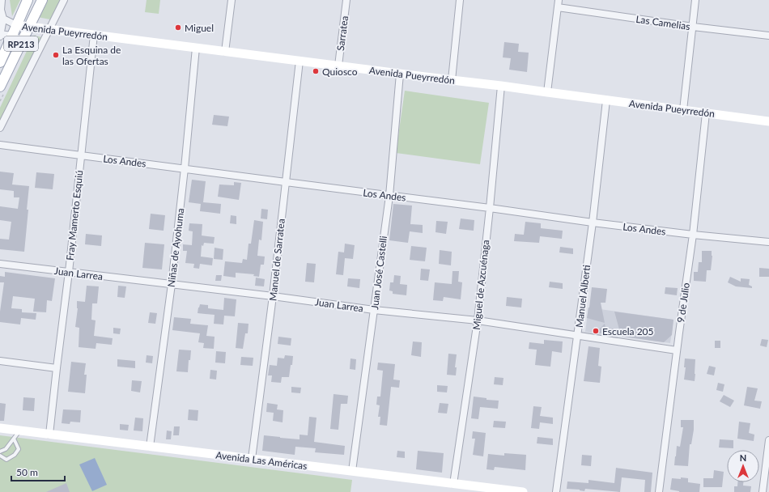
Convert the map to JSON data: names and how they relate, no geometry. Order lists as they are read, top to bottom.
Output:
{
  "streets": {
    "main road": ["Avenida Pueyrredón", "RP213", "Avenida Las Américas"],
    "street": [
      "Las Camelias",
      "Sarratea",
      "Los Andes",
      "Fray Mamerto Esquiú",
      "Niñas de Ayohuma",
      "Manuel de Sarratea",
      "Juan José Castelli",
      "Juan Larrea",
      "Miguel de Azcuénaga",
      "Manuel Alberti",
      "9 de Julio"
    ]
  },
  "crossings": [
    ["Avenida Pueyrredón", "Sarratea"],
    ["Avenida Pueyrredón", "RP213"],
    ["Avenida Pueyrredón", "Fray Mamerto Esquiú"],
    ["Avenida Pueyrredón", "Niñas de Ayohuma"],
    ["Avenida Pueyrredón", "Manuel de Sarratea"],
    ["Avenida Pueyrredón", "Juan José Castelli"],
    ["Avenida Pueyrredón", "Miguel de Azcuénaga"],
    ["Avenida Pueyrredón", "Manuel Alberti"],
    ["Avenida Pueyrredón", "9 de Julio"],
    ["Los Andes", "Fray Mamerto Esquiú"],
    ["Los Andes", "Niñas de Ayohuma"],
    ["Los Andes", "Manuel de Sarratea"],
    ["Los Andes", "Juan José Castelli"],
    ["Los Andes", "Miguel de Azcuénaga"],
    ["Los Andes", "Manuel Alberti"],
    ["Los Andes", "9 de Julio"],
    ["Fray Mamerto Esquiú", "Juan Larrea"],
    ["Fray Mamerto Esquiú", "Avenida Las Américas"],
    ["Niñas de Ayohuma", "Juan Larrea"],
    ["Niñas de Ayohuma", "Avenida Las Américas"],
    ["Manuel de Sarratea", "Juan Larrea"],
    ["Manuel de Sarratea", "Avenida Las Américas"],
    ["Juan José Castelli", "Juan Larrea"],
    ["Juan José Castelli", "Avenida Las Américas"],
    ["Juan Larrea", "Miguel de Azcuénaga"],
    ["Juan Larrea", "Manuel Alberti"],
    ["Juan Larrea", "9 de Julio"],
    ["Miguel de Azcuénaga", "Avenida Las Américas"]
  ],
  "places": [
    "Miguel",
    "La Esquina de las Ofertas",
    "Quiosco",
    "Escuela 205"
  ],
  "scale_bar": "50 m",
  "north": "top"
}
